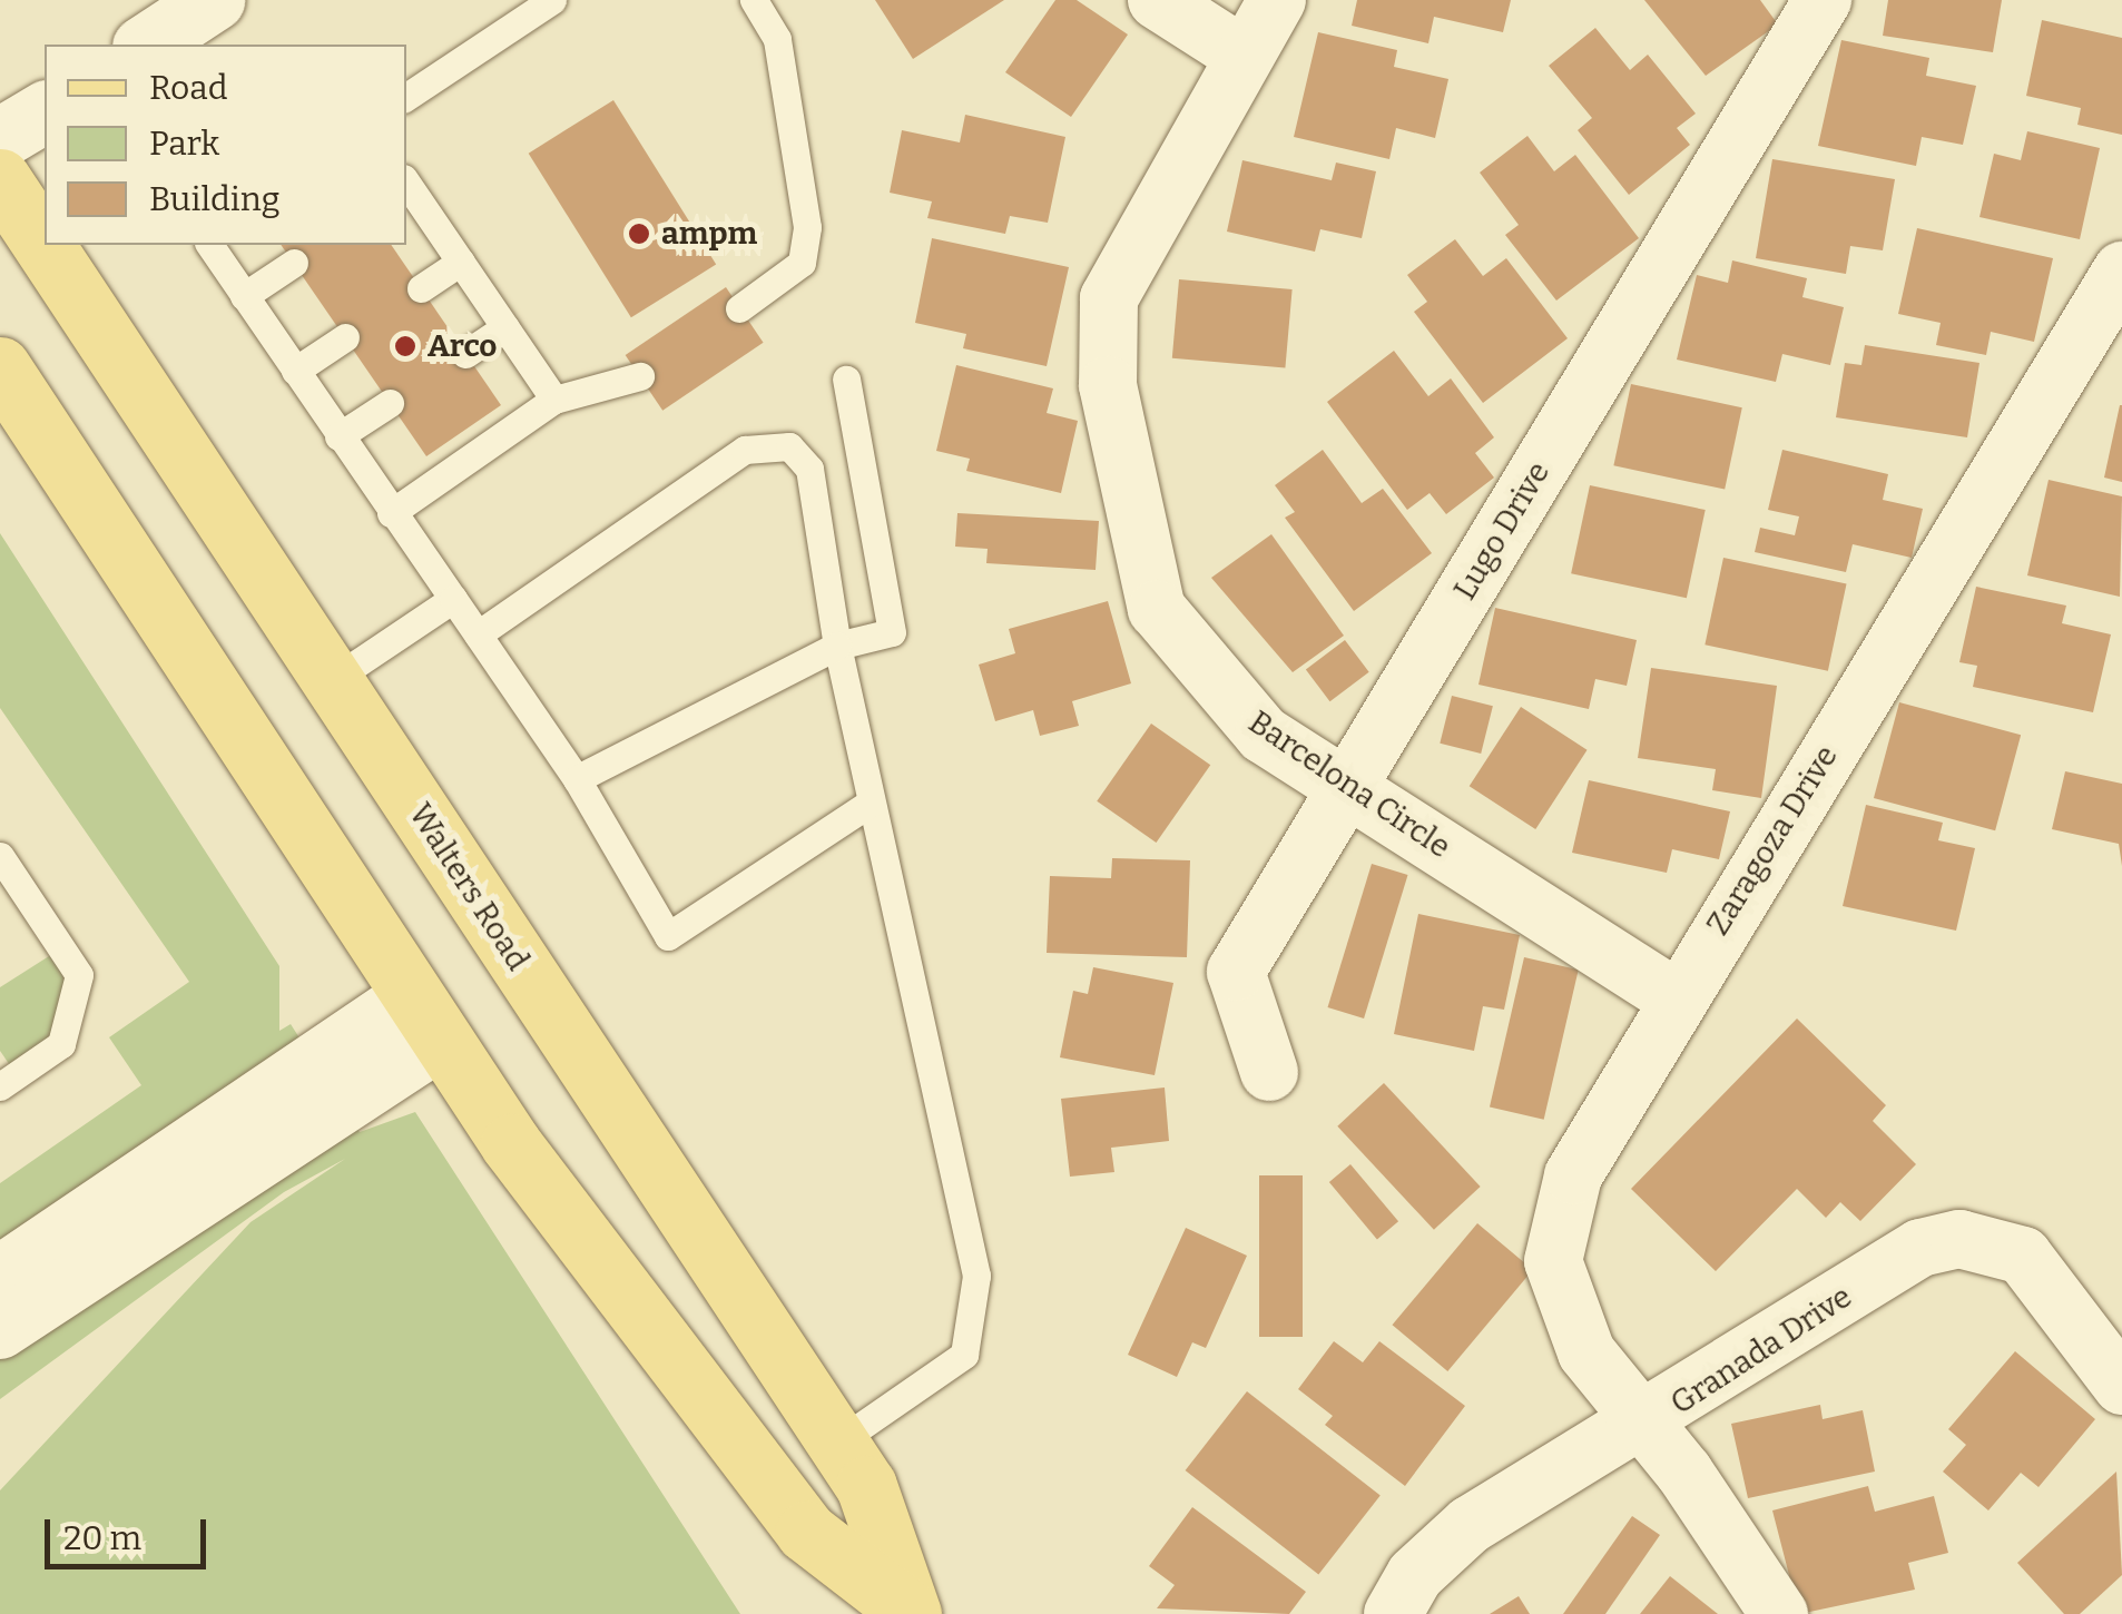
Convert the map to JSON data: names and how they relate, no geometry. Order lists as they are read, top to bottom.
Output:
{
  "streets": {
    "main road": ["Walters Road"],
    "street": [
      "Lugo Drive",
      "Barcelona Circle",
      "Zaragoza Drive",
      "Granada Drive"
    ]
  },
  "crossings": [
    ["Lugo Drive", "Barcelona Circle"],
    ["Barcelona Circle", "Zaragoza Drive"],
    ["Zaragoza Drive", "Granada Drive"]
  ],
  "places": ["ampm", "Arco"],
  "legend": ["Road", "Park", "Building"],
  "scale_bar": "20 m"
}
